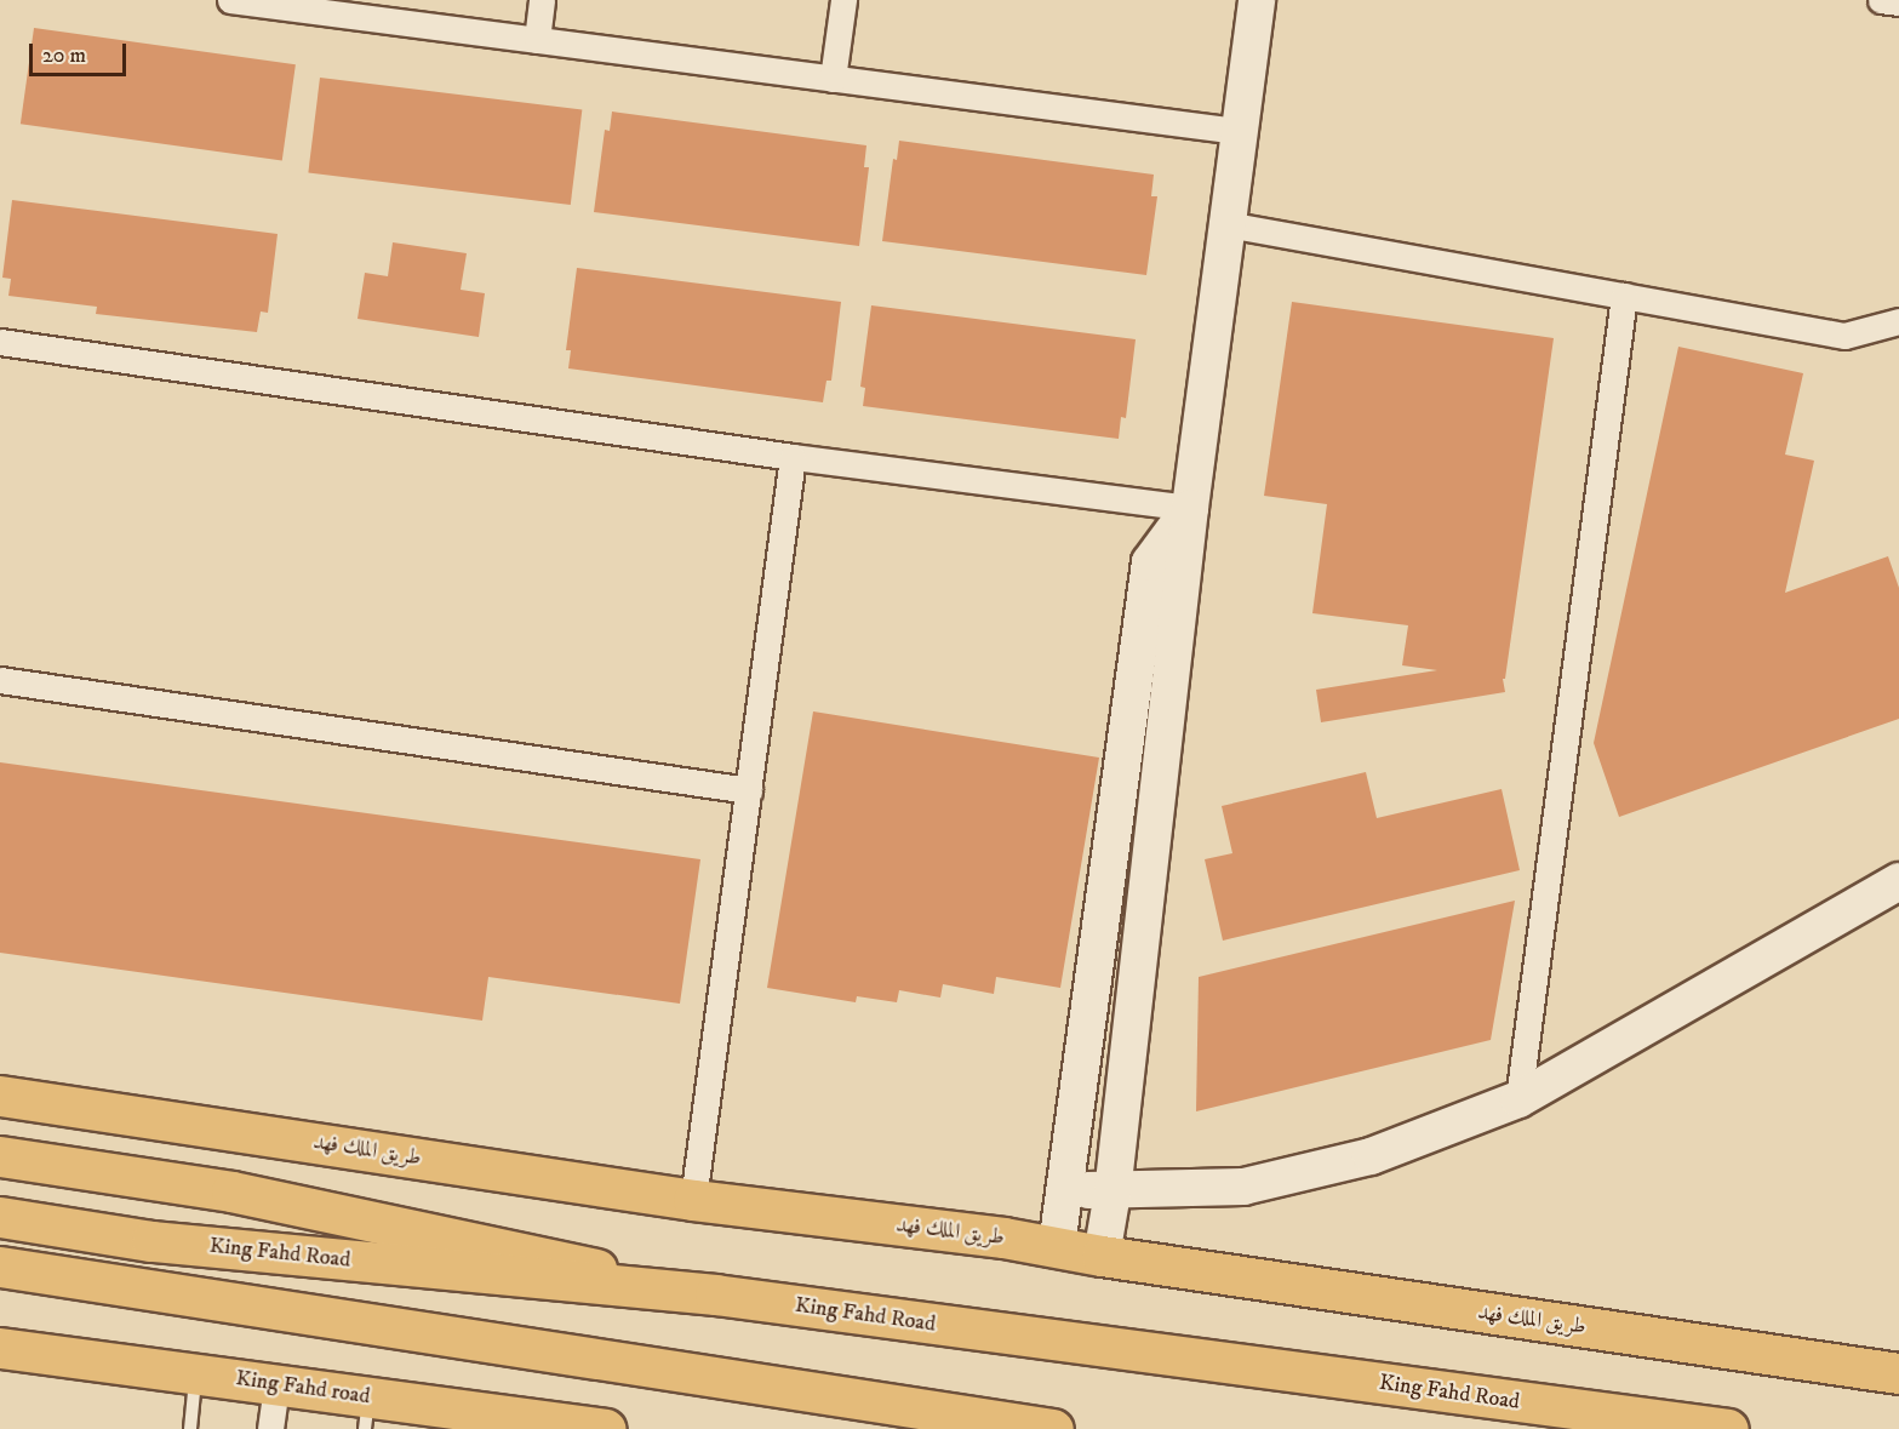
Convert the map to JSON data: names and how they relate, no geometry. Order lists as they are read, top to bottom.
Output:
{
  "streets": {
    "main road": ["طريق الملك فهد", "King Fahd Road", "King Fahd road"]
  },
  "scale_bar": "20 m"
}
